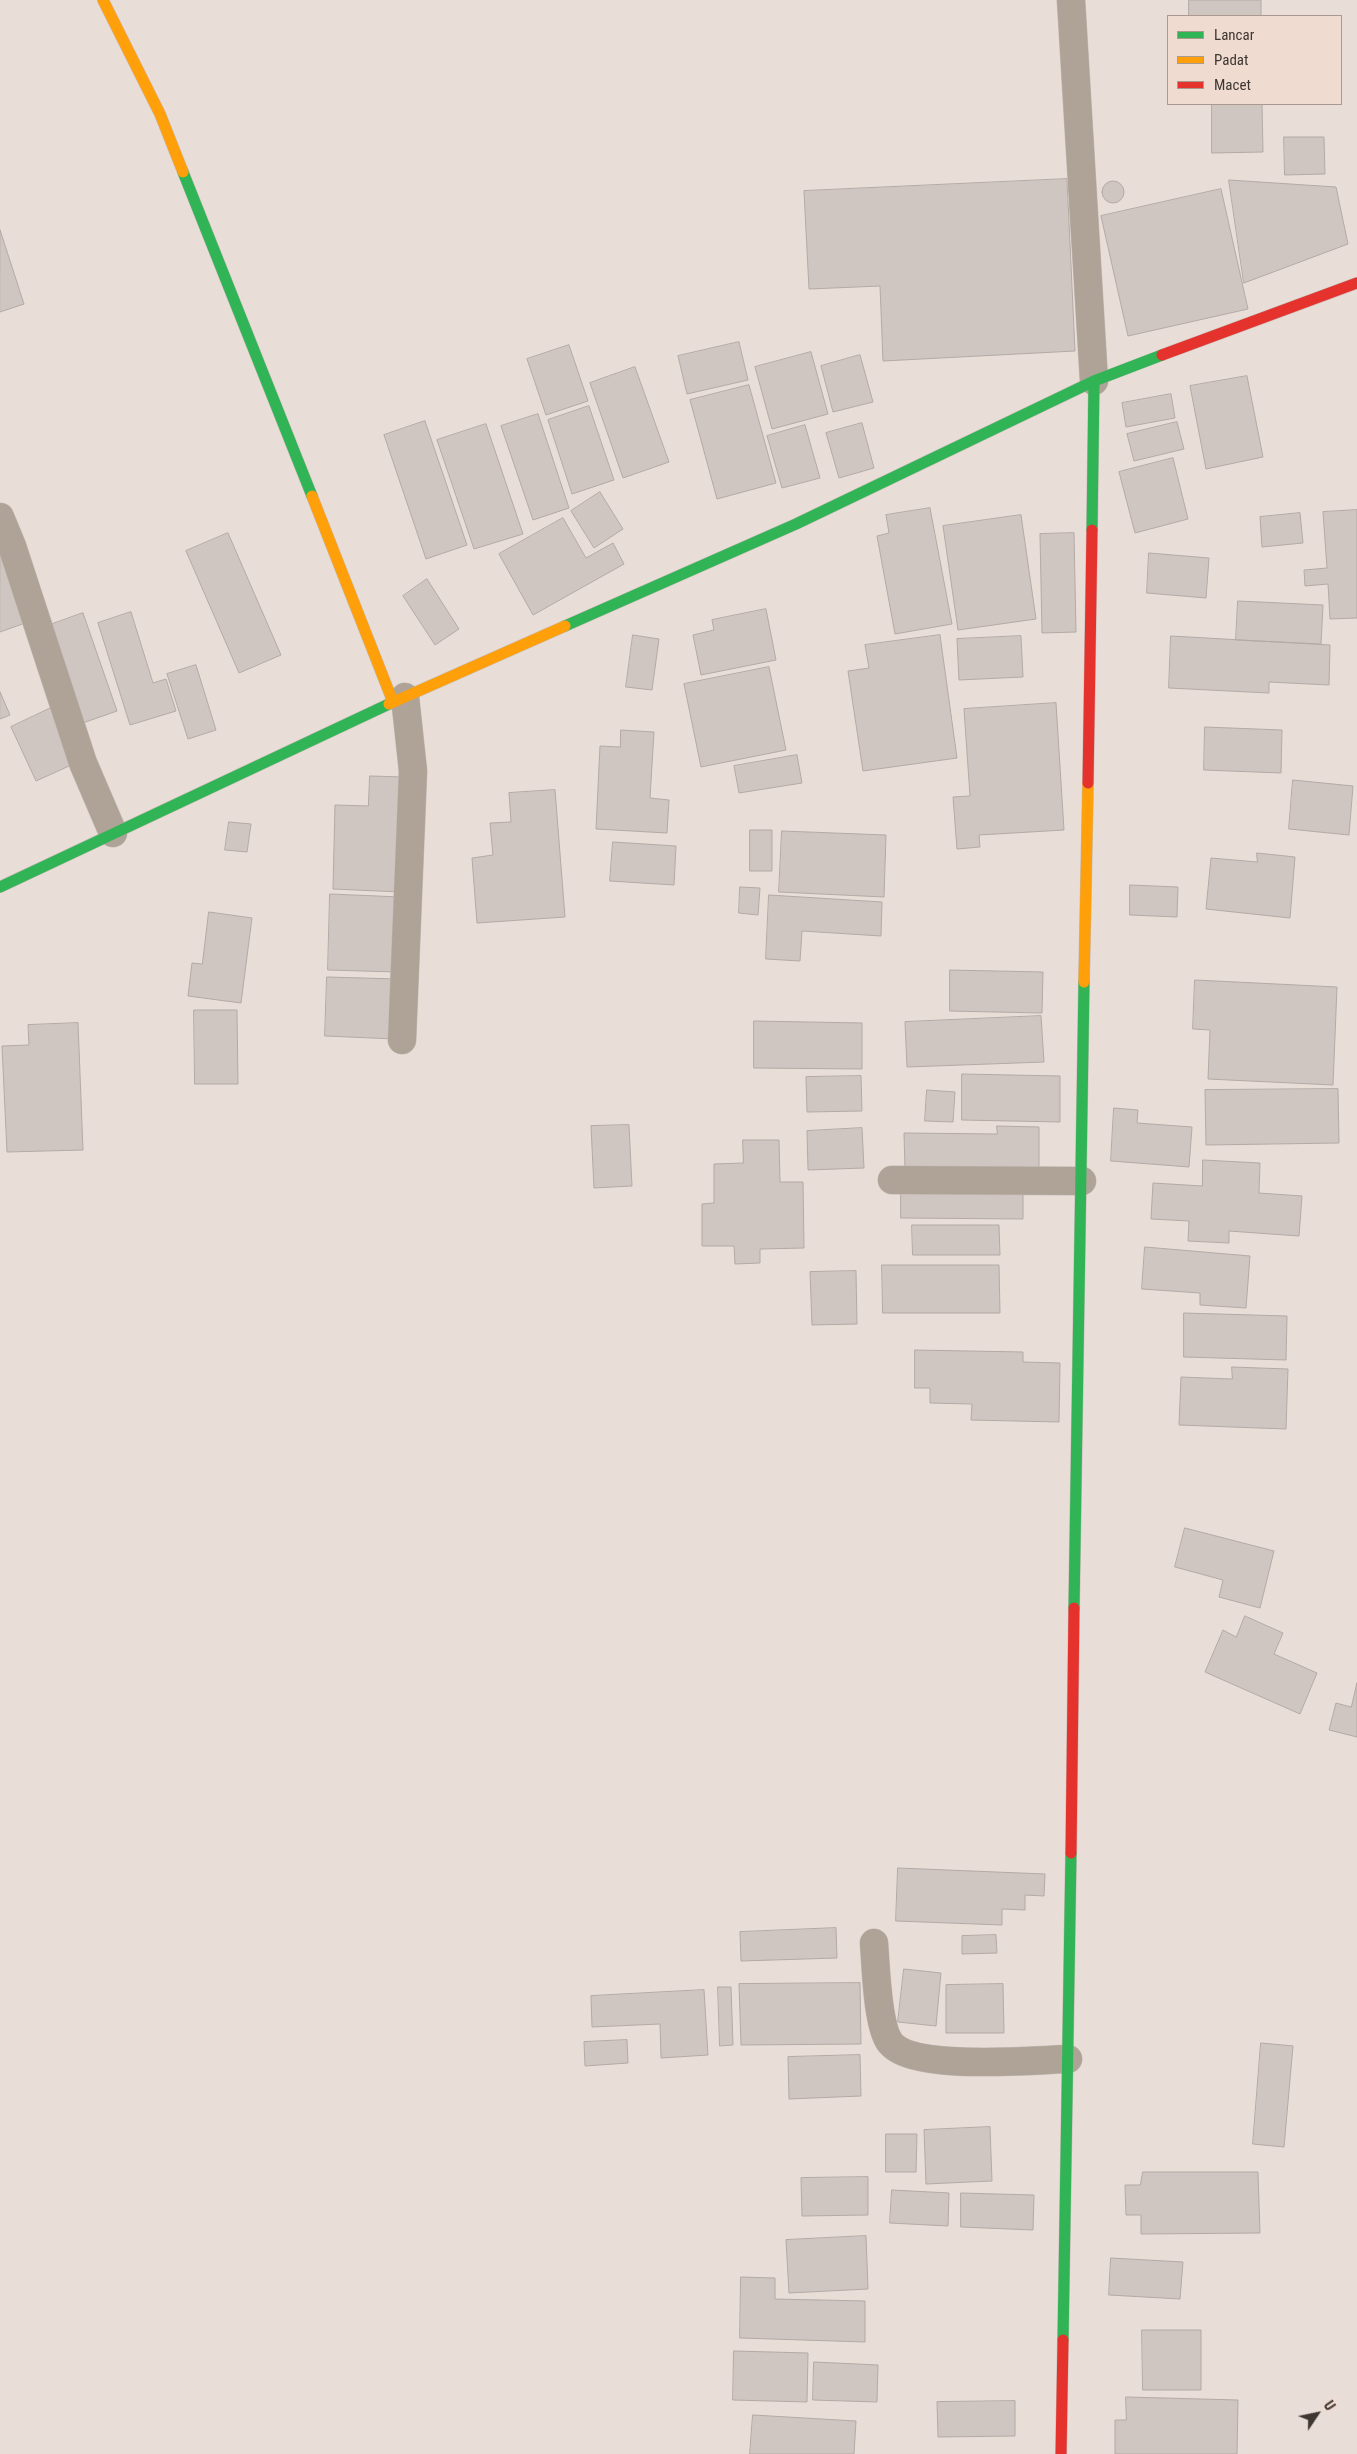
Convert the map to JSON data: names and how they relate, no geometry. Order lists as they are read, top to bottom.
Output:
{
  "legend": ["Lancar", "Padat", "Macet"],
  "north": "top right"
}
